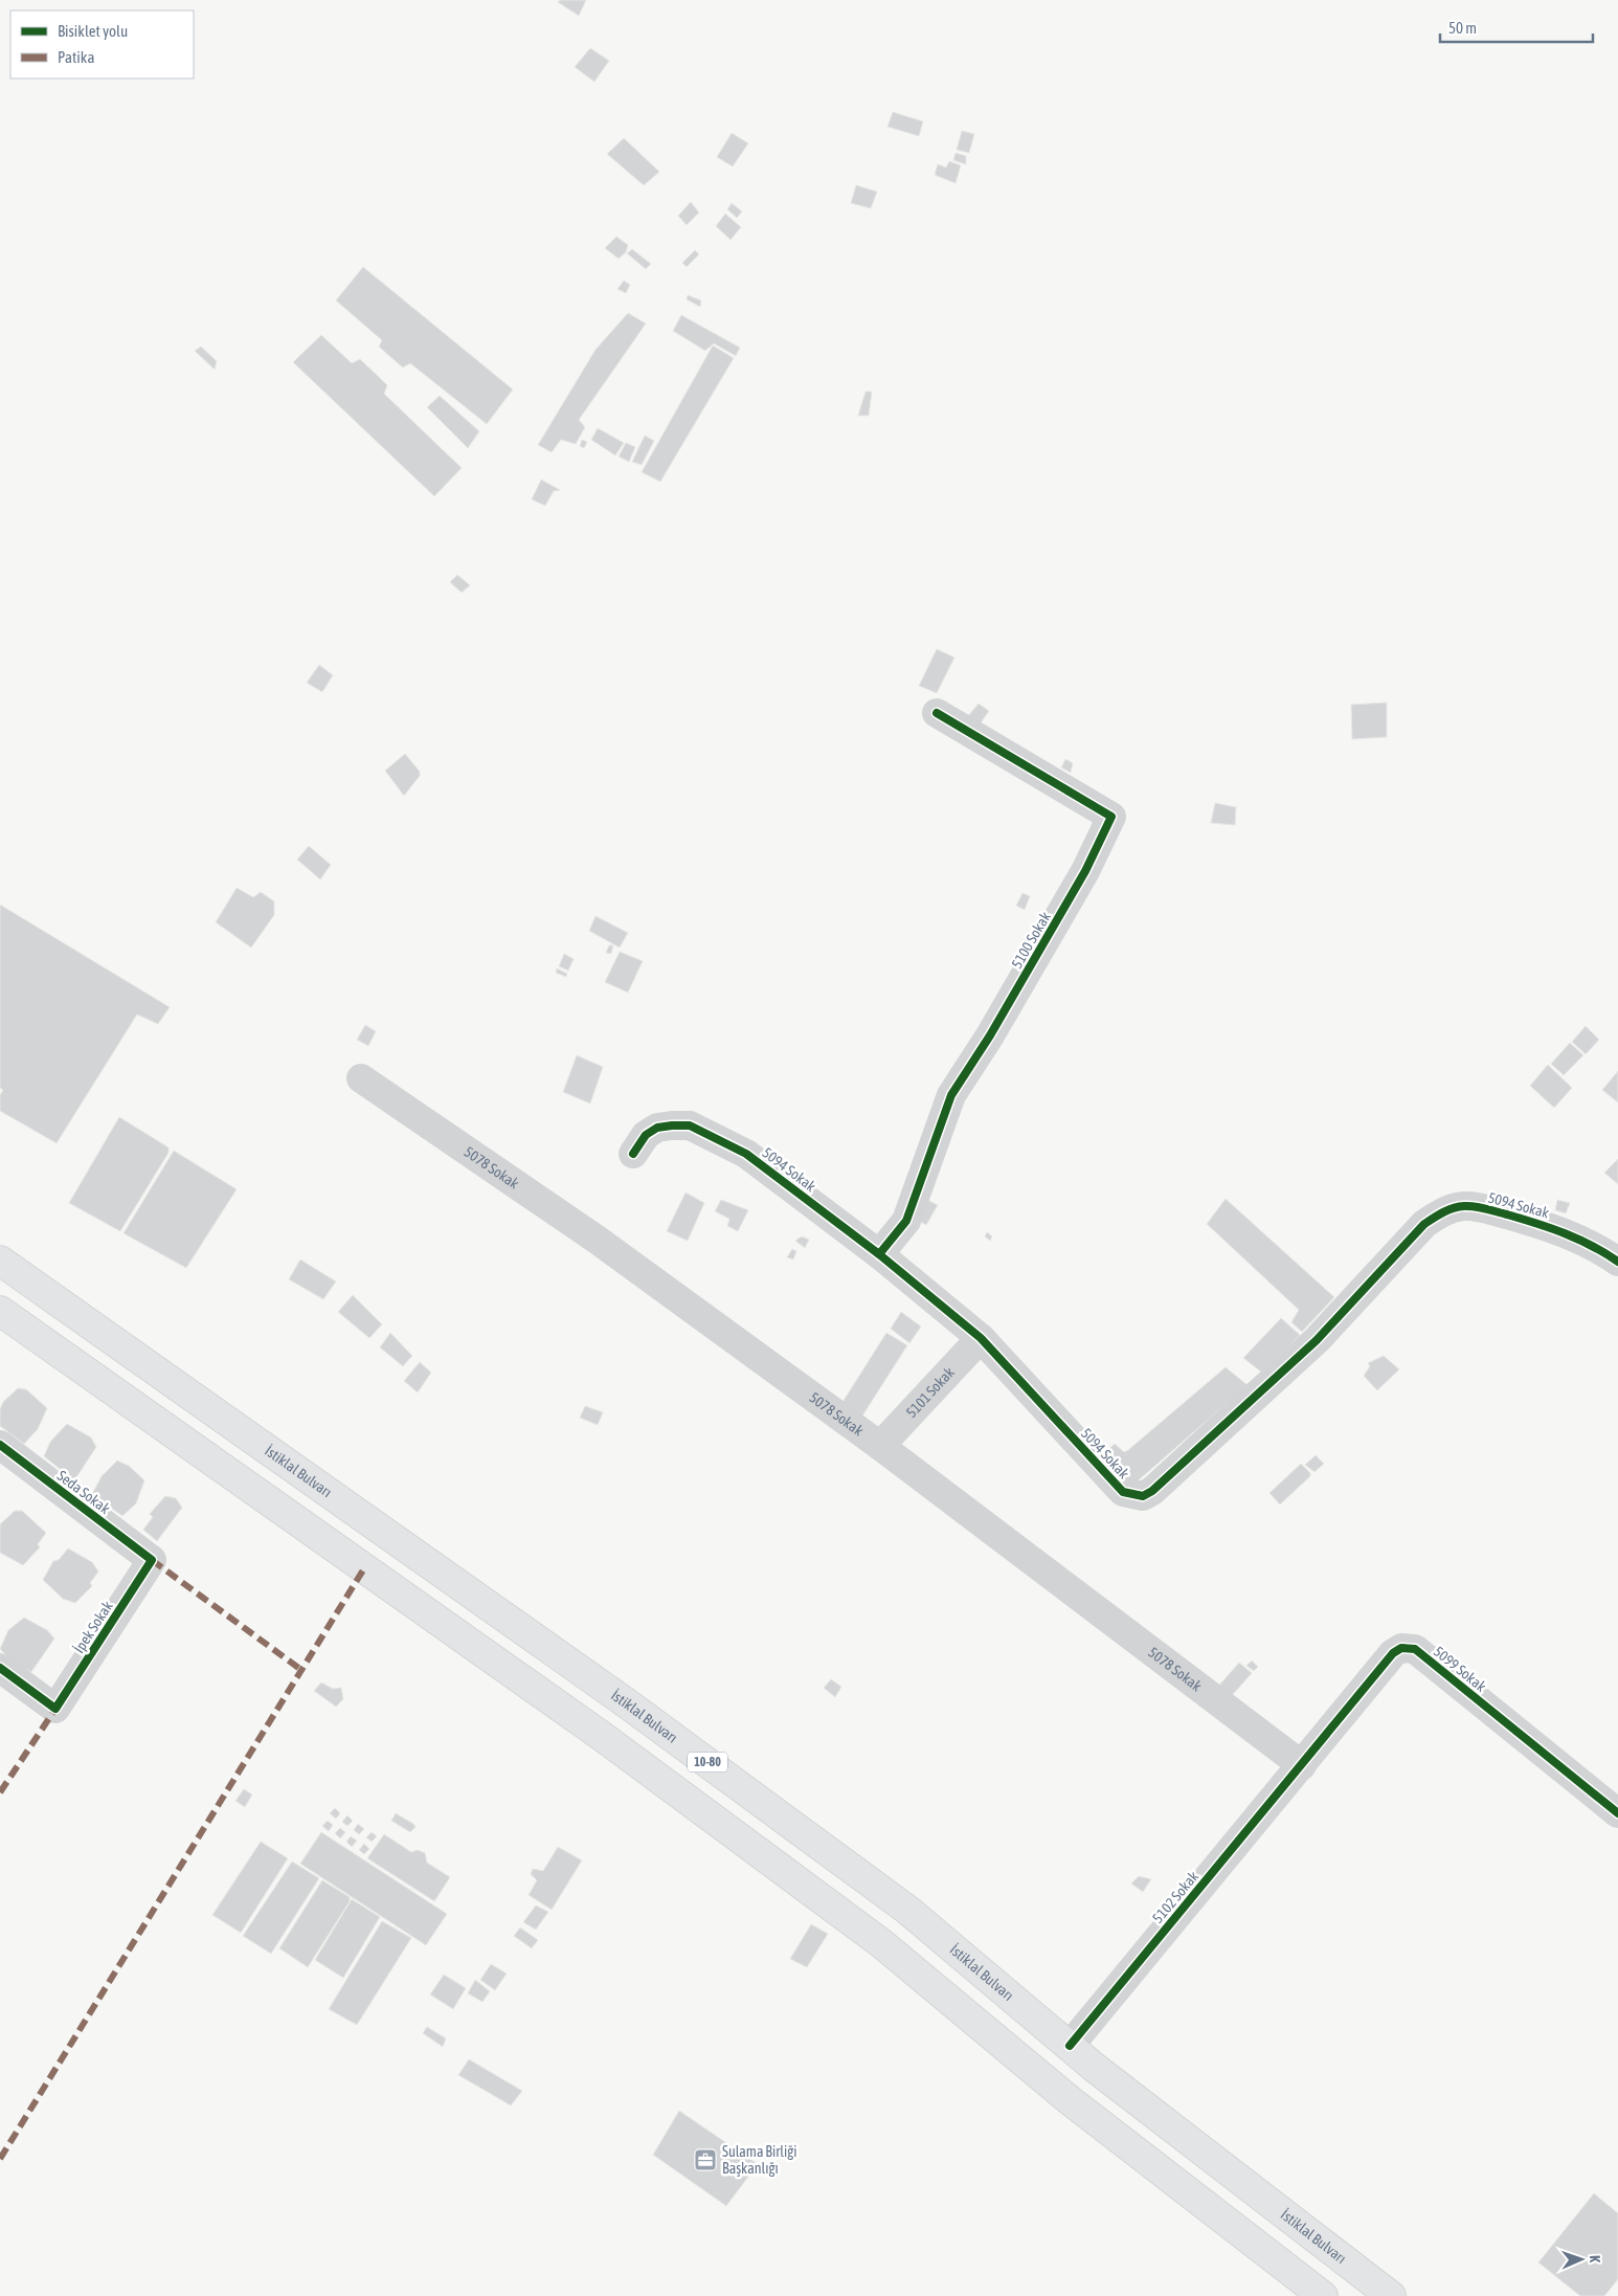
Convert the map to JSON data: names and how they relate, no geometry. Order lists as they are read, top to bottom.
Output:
{
  "streets": {
    "main road": ["İstiklal Bulvarı", "10-80"],
    "street": [
      "5100 Sokak",
      "5078 Sokak",
      "5094 Sokak",
      "5101 Sokak",
      "Seda Sokak",
      "İpek Sokak",
      "5099 Sokak",
      "5102 Sokak"
    ]
  },
  "crossings": [
    ["5100 Sokak", "5094 Sokak"],
    ["5078 Sokak", "5101 Sokak"],
    ["5078 Sokak", "5099 Sokak"],
    ["5078 Sokak", "5102 Sokak"],
    ["5094 Sokak", "5101 Sokak"],
    ["İstiklal Bulvarı", "5102 Sokak"],
    ["Seda Sokak", "İpek Sokak"],
    ["5099 Sokak", "5102 Sokak"]
  ],
  "places": {
    "office": ["Sulama Birliği Başkanlığı"]
  },
  "legend": ["Bisiklet yolu", "Patika"],
  "scale_bar": "50 m",
  "north": "right"
}
